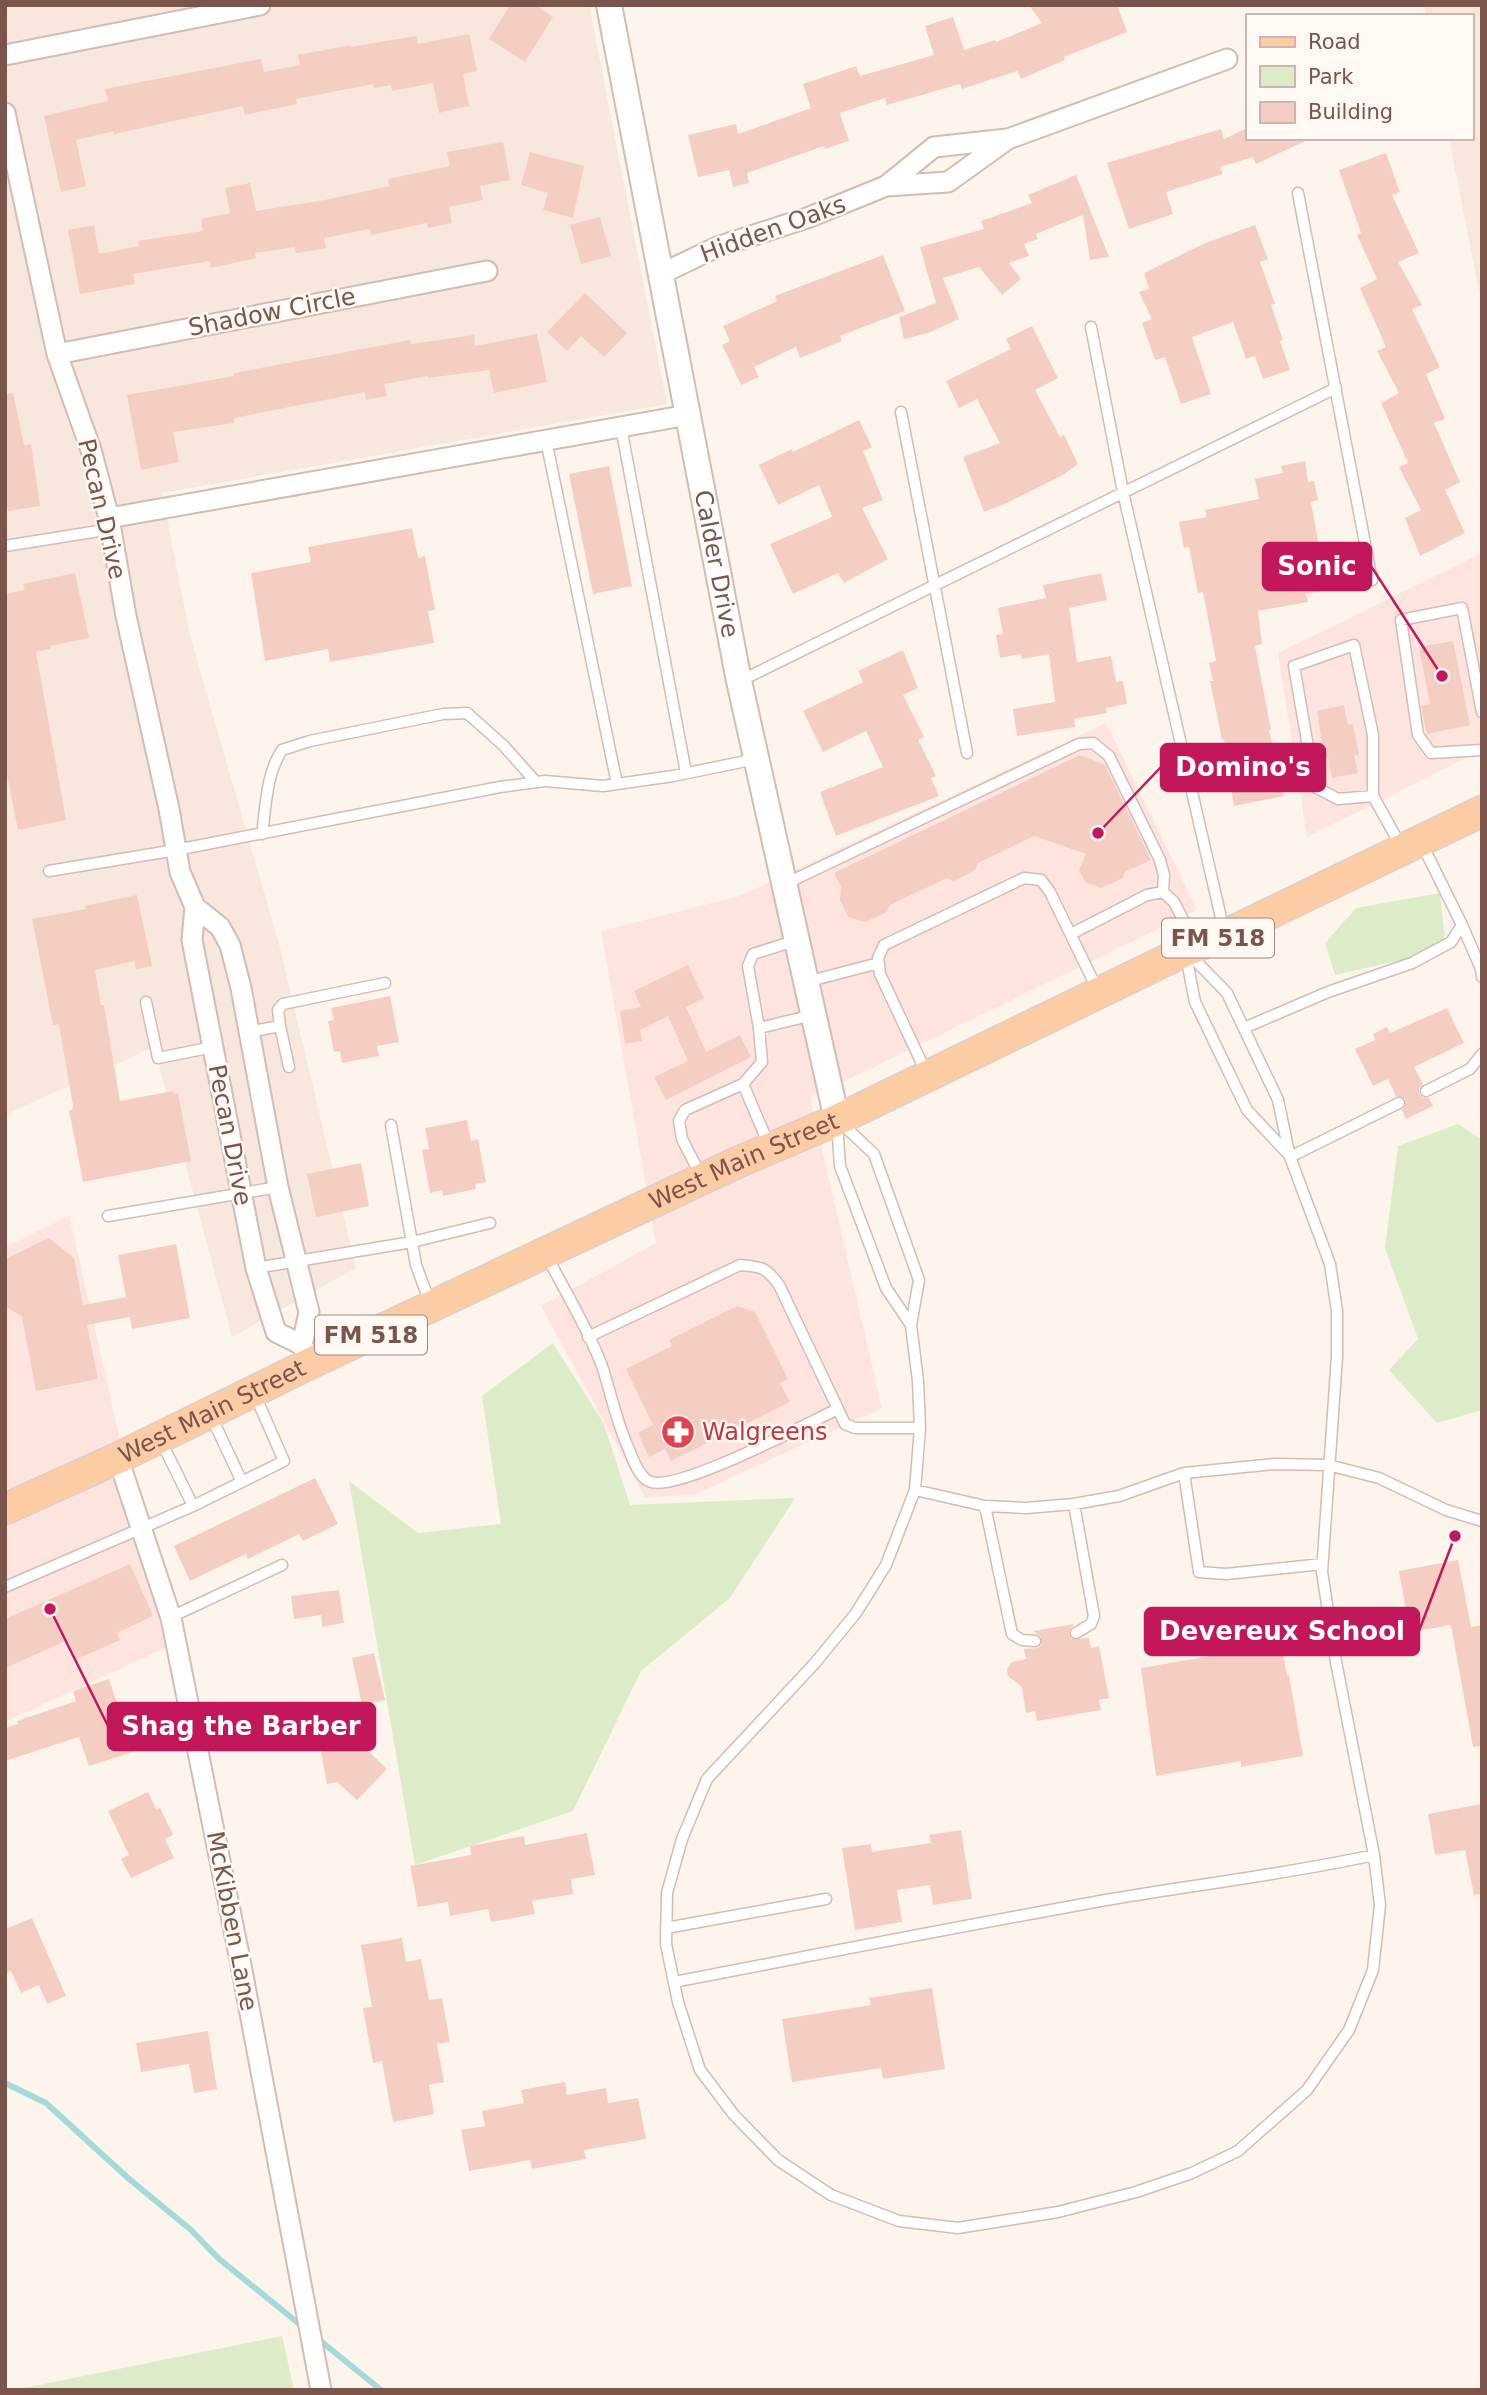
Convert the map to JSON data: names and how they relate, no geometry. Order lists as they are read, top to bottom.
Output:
{
  "streets": {
    "main road": ["FM 518", "West Main Street"],
    "street": [
      "Hidden Oaks",
      "Shadow Circle",
      "Pecan Drive",
      "Calder Drive",
      "McKibben Lane"
    ]
  },
  "crossings": [
    ["Hidden Oaks", "Calder Drive"],
    ["Shadow Circle", "Pecan Drive"],
    ["Pecan Drive", "West Main Street"],
    ["Calder Drive", "West Main Street"],
    ["West Main Street", "McKibben Lane"]
  ],
  "places": {
    "other": [
      "Sonic",
      "Domino's",
      "Devereux School",
      "Shag the Barber"
    ],
    "pharmacy": ["Walgreens"]
  },
  "legend": ["Road", "Park", "Building"]
}
